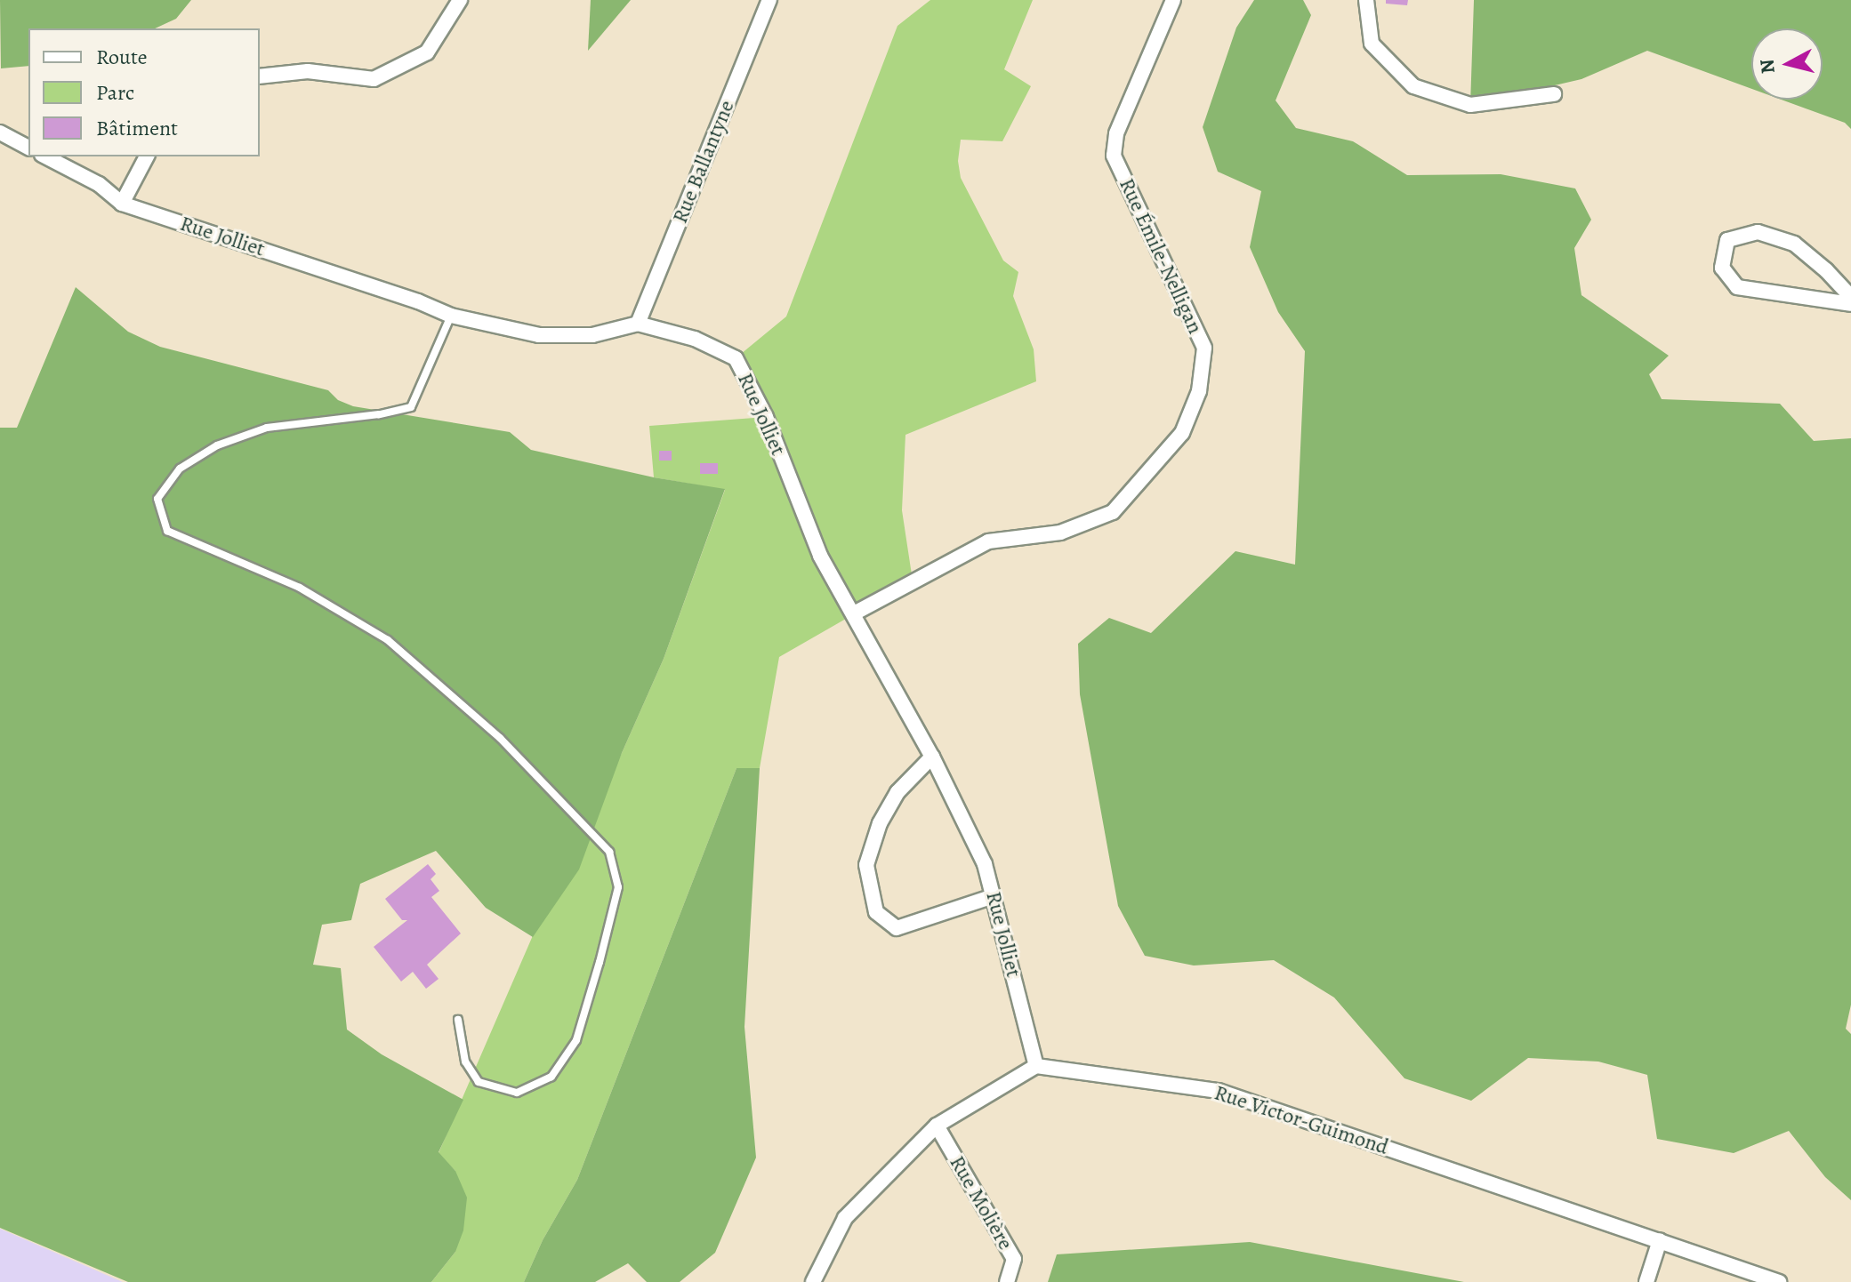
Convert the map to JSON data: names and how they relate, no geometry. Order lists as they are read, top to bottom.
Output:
{
  "streets": {
    "street": [
      "Rue Ballantyne",
      "Rue Jolliet",
      "Rue Émile-Nelligan",
      "Rue Victor-Guimond",
      "Rue Molière"
    ]
  },
  "crossings": [
    ["Rue Ballantyne", "Rue Jolliet"],
    ["Rue Jolliet", "Rue Émile-Nelligan"],
    ["Rue Jolliet", "Rue Victor-Guimond"]
  ],
  "legend": ["Route", "Parc", "Bâtiment"],
  "north": "left"
}
